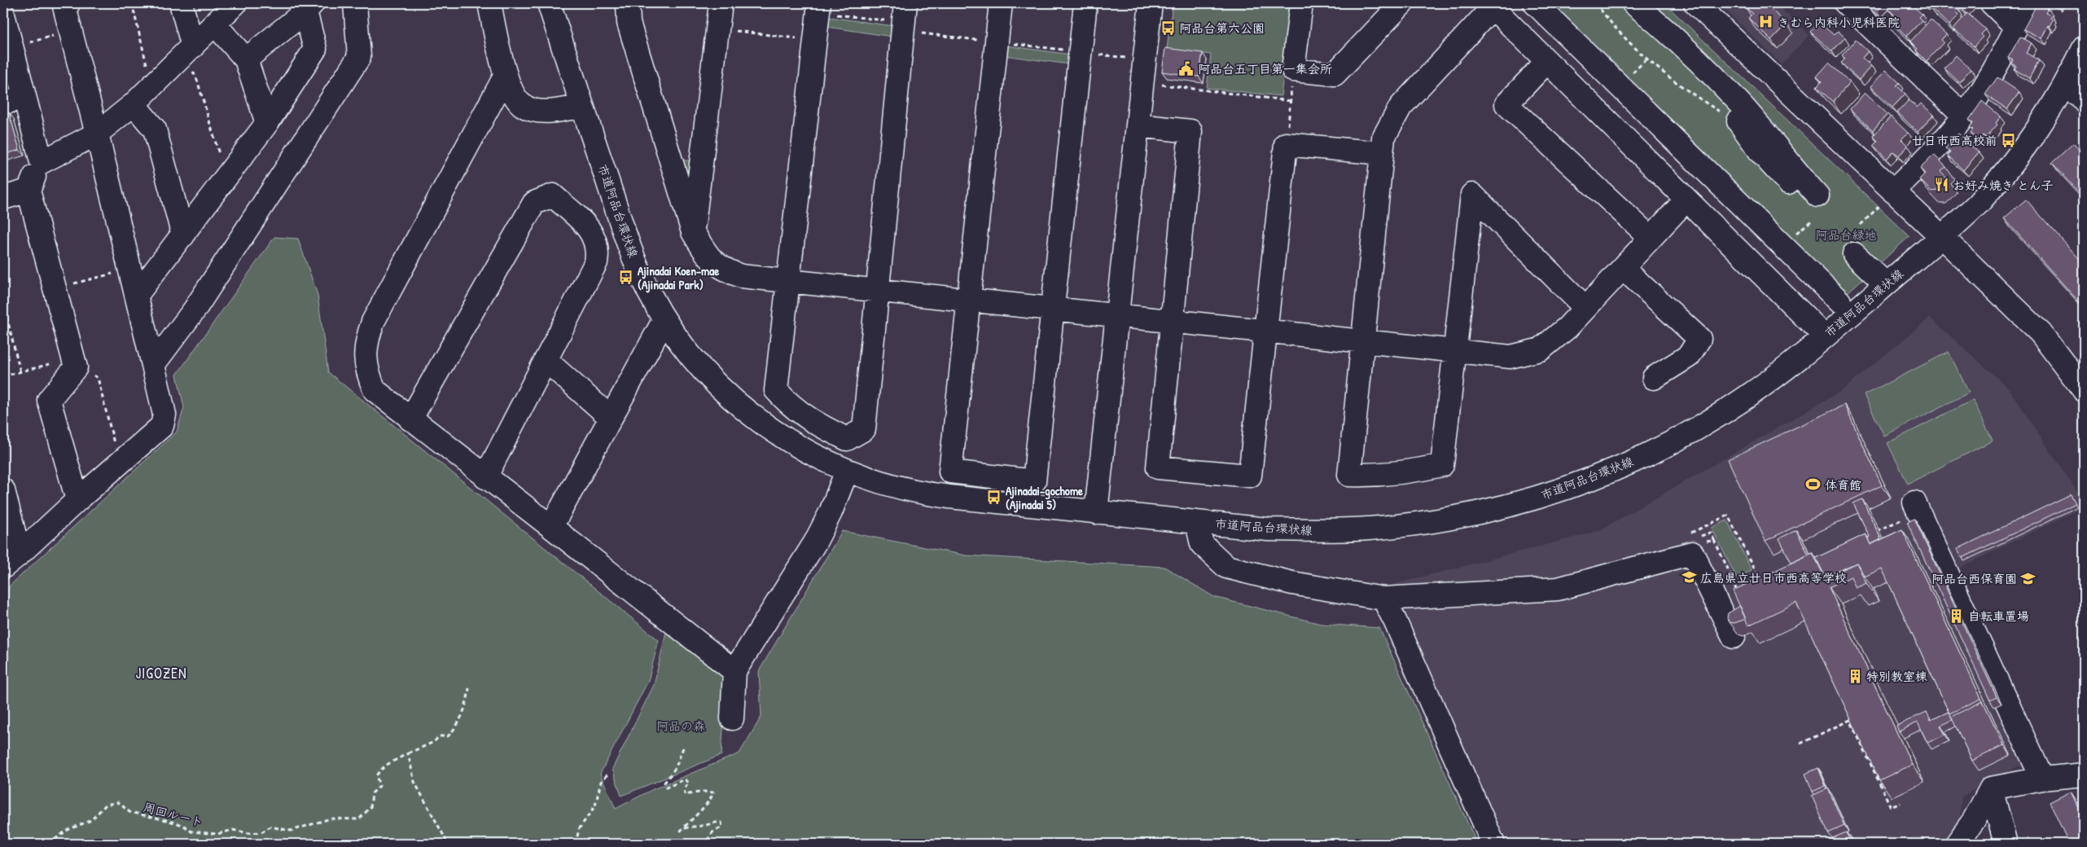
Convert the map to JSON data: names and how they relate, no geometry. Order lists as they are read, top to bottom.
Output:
{
  "streets": {
    "street": ["市道阿品台環状線"],
    "path": ["周回ルート"]
  },
  "districts": ["JIGOZEN"],
  "parks": ["阿品台緑地", "阿品の森"],
  "places": {
    "hospital": ["きむら内科小児科医院"],
    "bus stop": [
      "阿品台第六公園",
      "廿日市西高校前",
      "Ajinadai Koen-mae (Ajinadai Park)",
      "Ajinadai-gochome (Ajinadai 5)"
    ],
    "public building": ["阿品台五丁目第一集会所"],
    "restaurant": ["お好み焼き とん子"],
    "sports": ["体育館"],
    "school or university": ["広島県立廿日市西高等学校", "阿品台西保育園"],
    "building": ["自転車置場", "特別教室棟"]
  }
}
